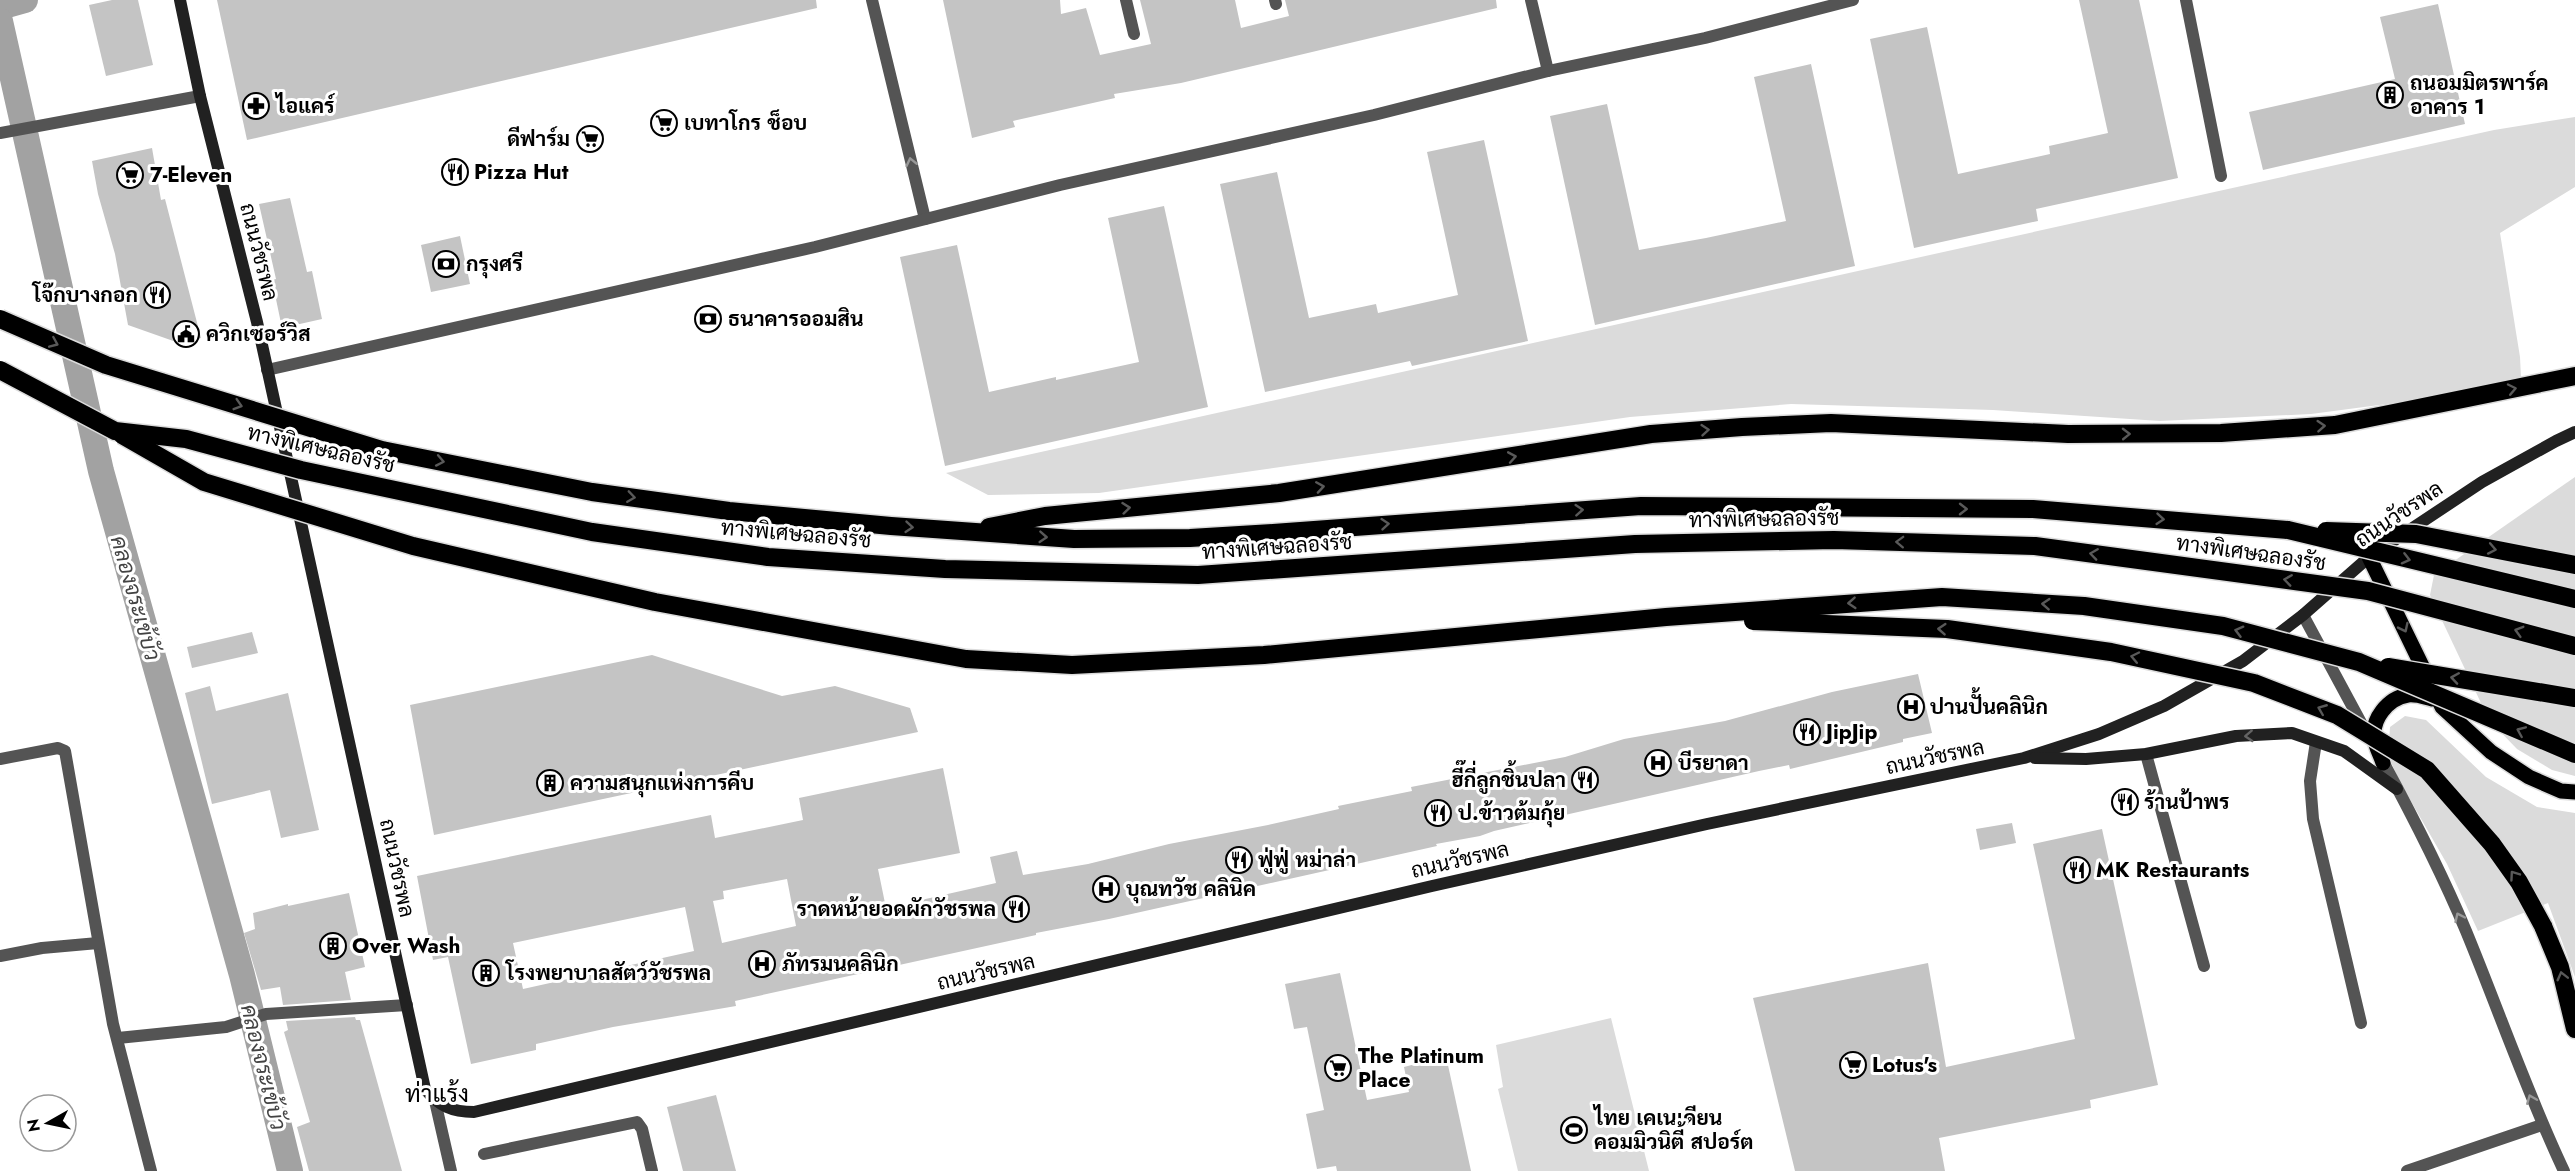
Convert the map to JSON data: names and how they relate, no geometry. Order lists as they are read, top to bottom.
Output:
{
  "streets": {
    "highway": ["ทางพิเศษฉลองรัช"],
    "main road": ["ถนนวัชรพล"]
  },
  "districts": ["ท่าแร้ง"],
  "water": ["คลองจระเข้บัว"],
  "places": {
    "building": [
      "ถนอมมิตรพาร์ค อาคาร 1",
      "ความสนุกแห่งการคีบ",
      "Over Wash",
      "โรงพยาบาลสัตว์วัชรพล"
    ],
    "pharmacy": ["ไอแคร์"],
    "supermarket": [
      "เบทาโกร ช็อบ",
      "ดีฟาร์ม",
      "7-Eleven",
      "Lotus's",
      "The Platinum Place"
    ],
    "restaurant": [
      "Pizza Hut",
      "โจ๊กบางกอก",
      "JipJip",
      "ฮี๊กี่ลูกชิ้นปลา",
      "ร้านป้าพร",
      "ป.ข้าวต้มกุ้ย",
      "ฟู่ฟู่ หม่าล่า",
      "MK Restaurants",
      "ราดหน้ายอดผักวัชรพล"
    ],
    "bank": ["กรุงศรี", "ธนาคารออมสิน"],
    "public building": ["ควิกเซอร์วิส"],
    "hospital": [
      "ปานปั้นคลินิก",
      "บีรยาดา",
      "บุณทวัช คลินิค",
      "ภัทรมนคลินิก"
    ],
    "sports": ["ไทย เคเนเดียน คอมมิวนิตี้ สปอร์ต"]
  },
  "north": "left"
}
